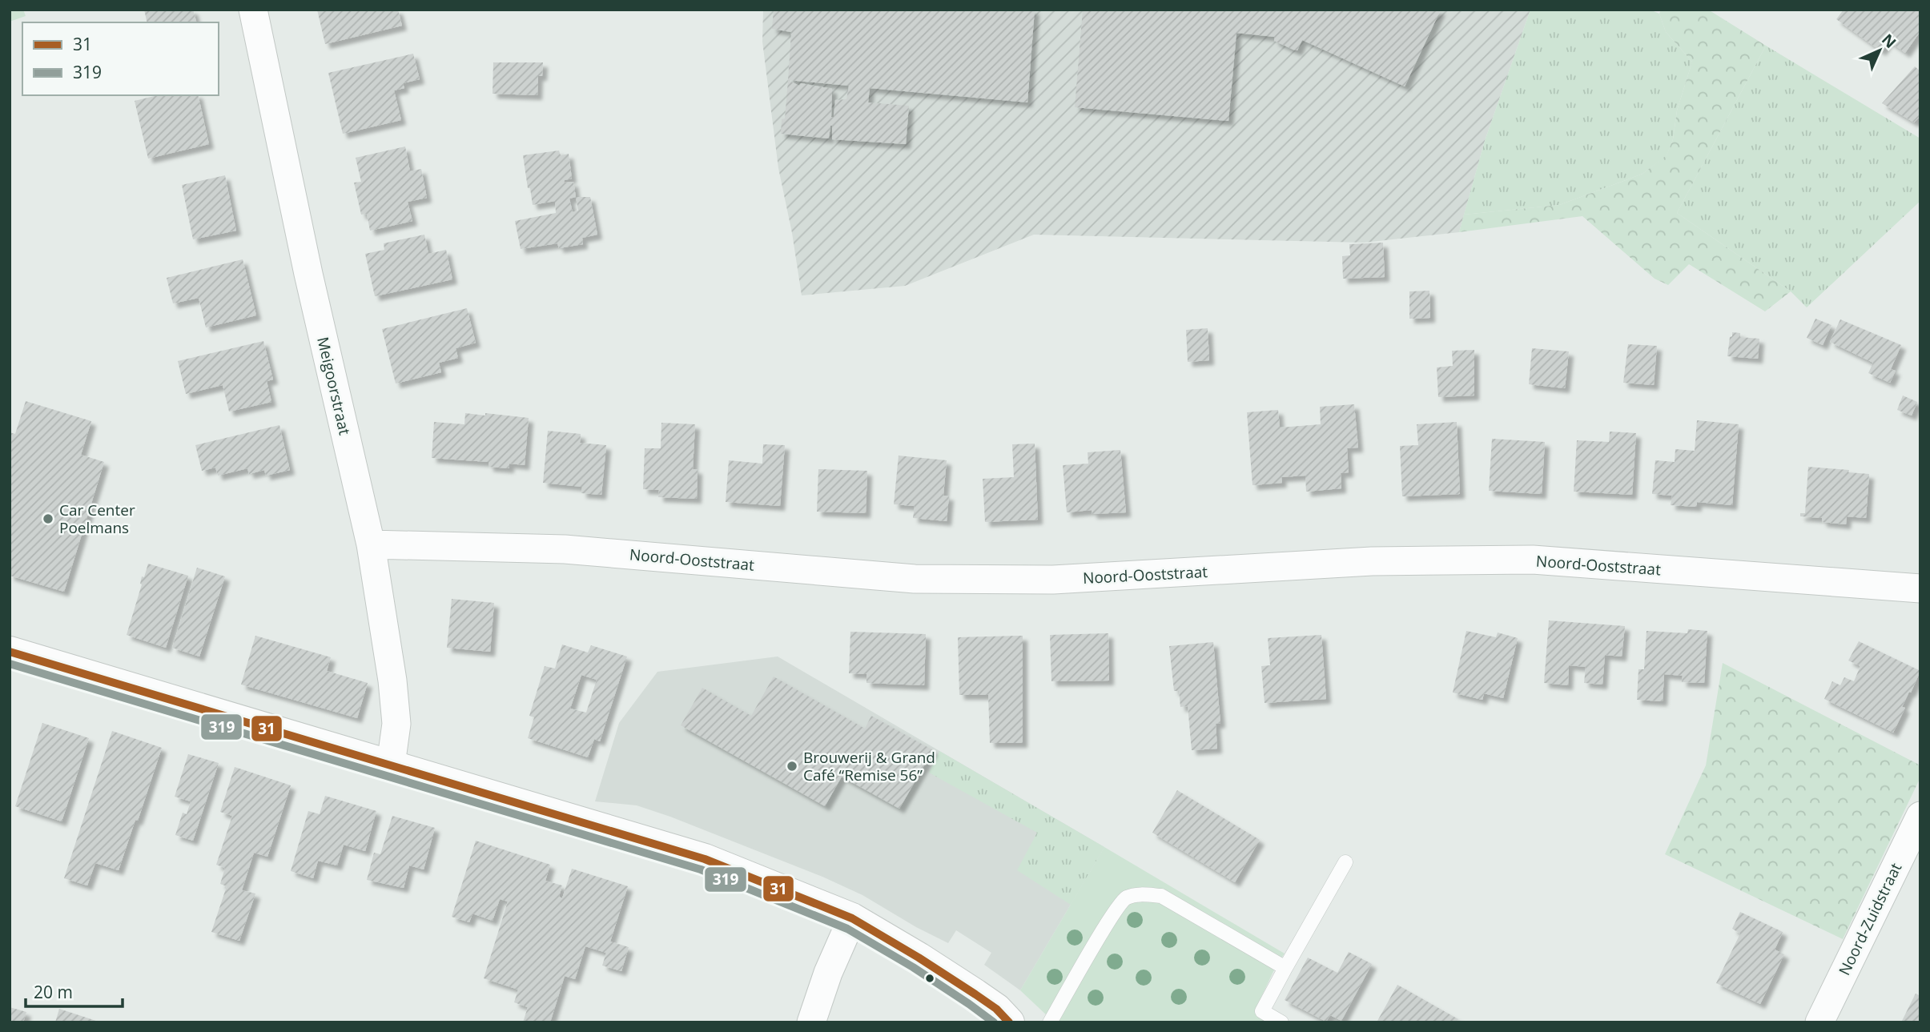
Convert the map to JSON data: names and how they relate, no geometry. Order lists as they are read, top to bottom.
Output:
{
  "streets": {
    "street": ["Meigoorstraat", "Noord-Ooststraat", "Noord-Zuidstraat"]
  },
  "crossings": [
    ["Meigoorstraat", "Noord-Ooststraat"]
  ],
  "places": ["Car Center Poelmans", "Brouwerij & Grand Café “Remise 56”"],
  "lines": ["transit line 31", "transit line 319"],
  "legend": ["31", "319"],
  "scale_bar": "20 m",
  "north": "top right"
}
